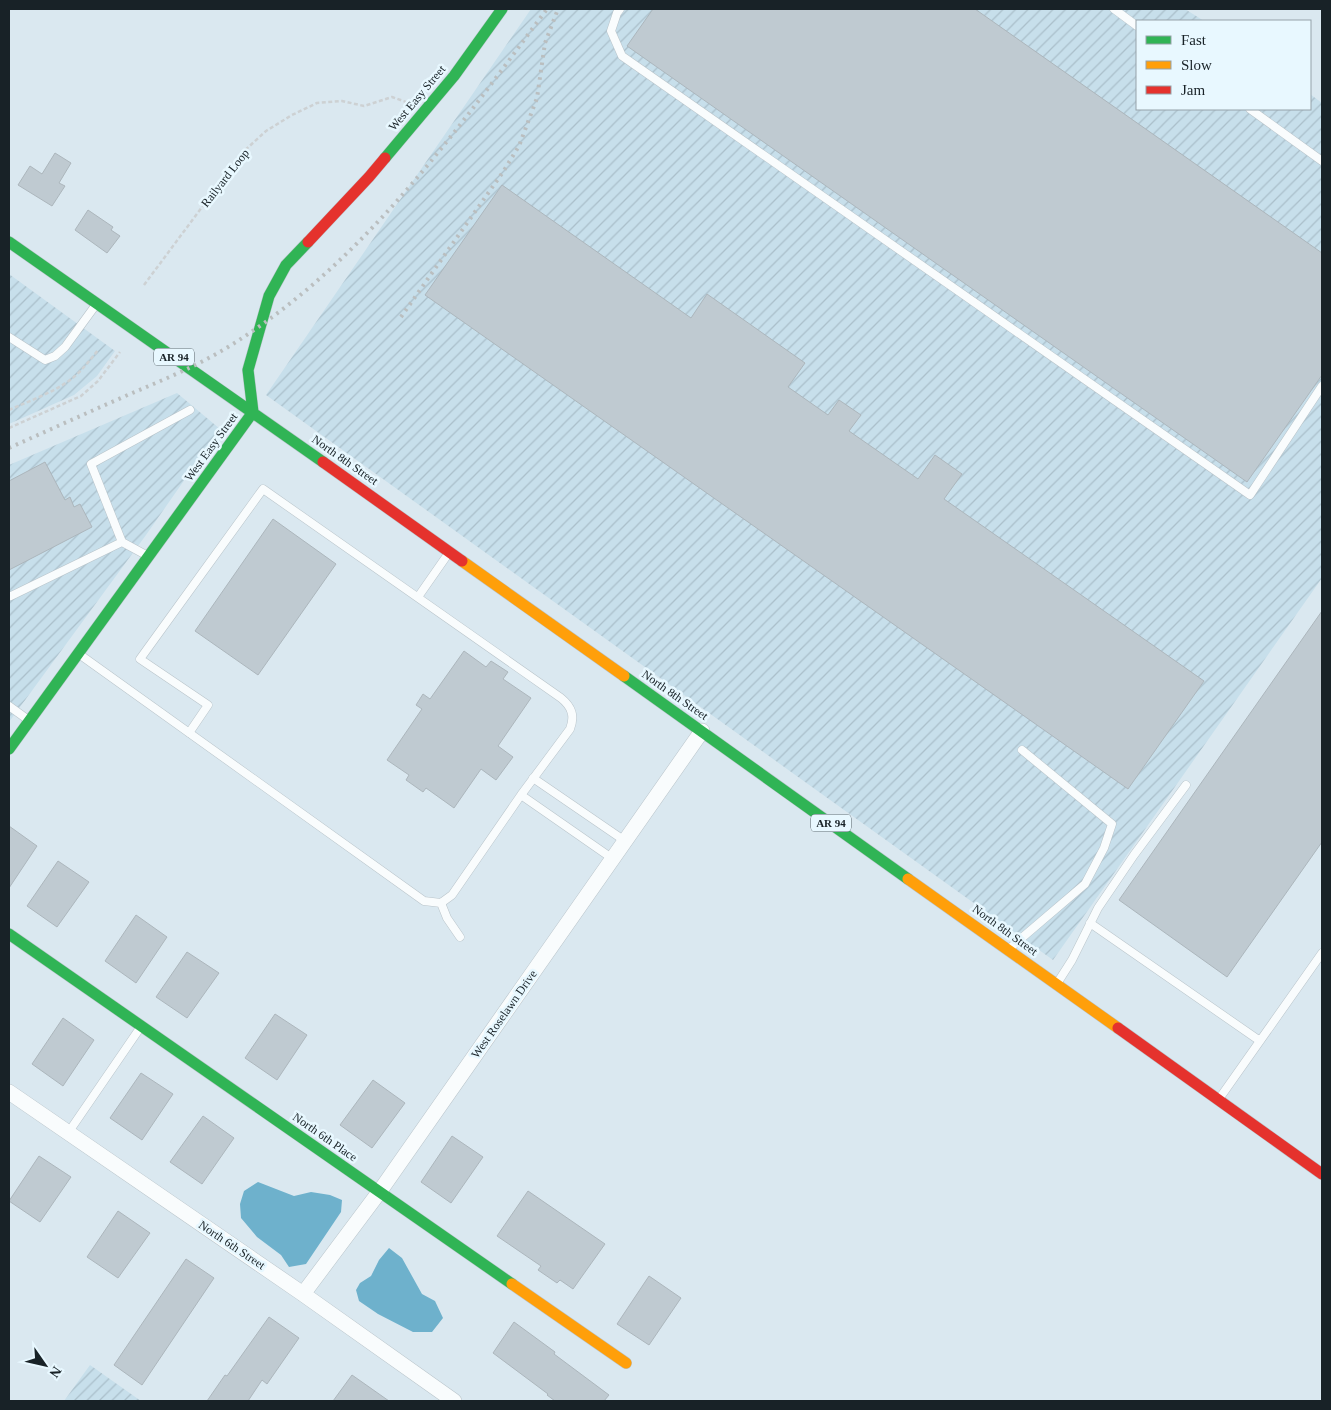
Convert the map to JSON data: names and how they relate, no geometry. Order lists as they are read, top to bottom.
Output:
{
  "streets": {
    "street": [
      "West Easy Street",
      "AR 94",
      "North 8th Street",
      "West Roselawn Drive",
      "North 6th Place",
      "North 6th Street"
    ],
    "path": ["Railyard Loop"]
  },
  "crossings": [
    ["West Easy Street", "North 8th Street"],
    ["North 8th Street", "West Roselawn Drive"],
    ["West Roselawn Drive", "North 6th Place"],
    ["West Roselawn Drive", "North 6th Street"]
  ],
  "legend": ["Fast", "Slow", "Jam"],
  "north": "bottom right"
}
